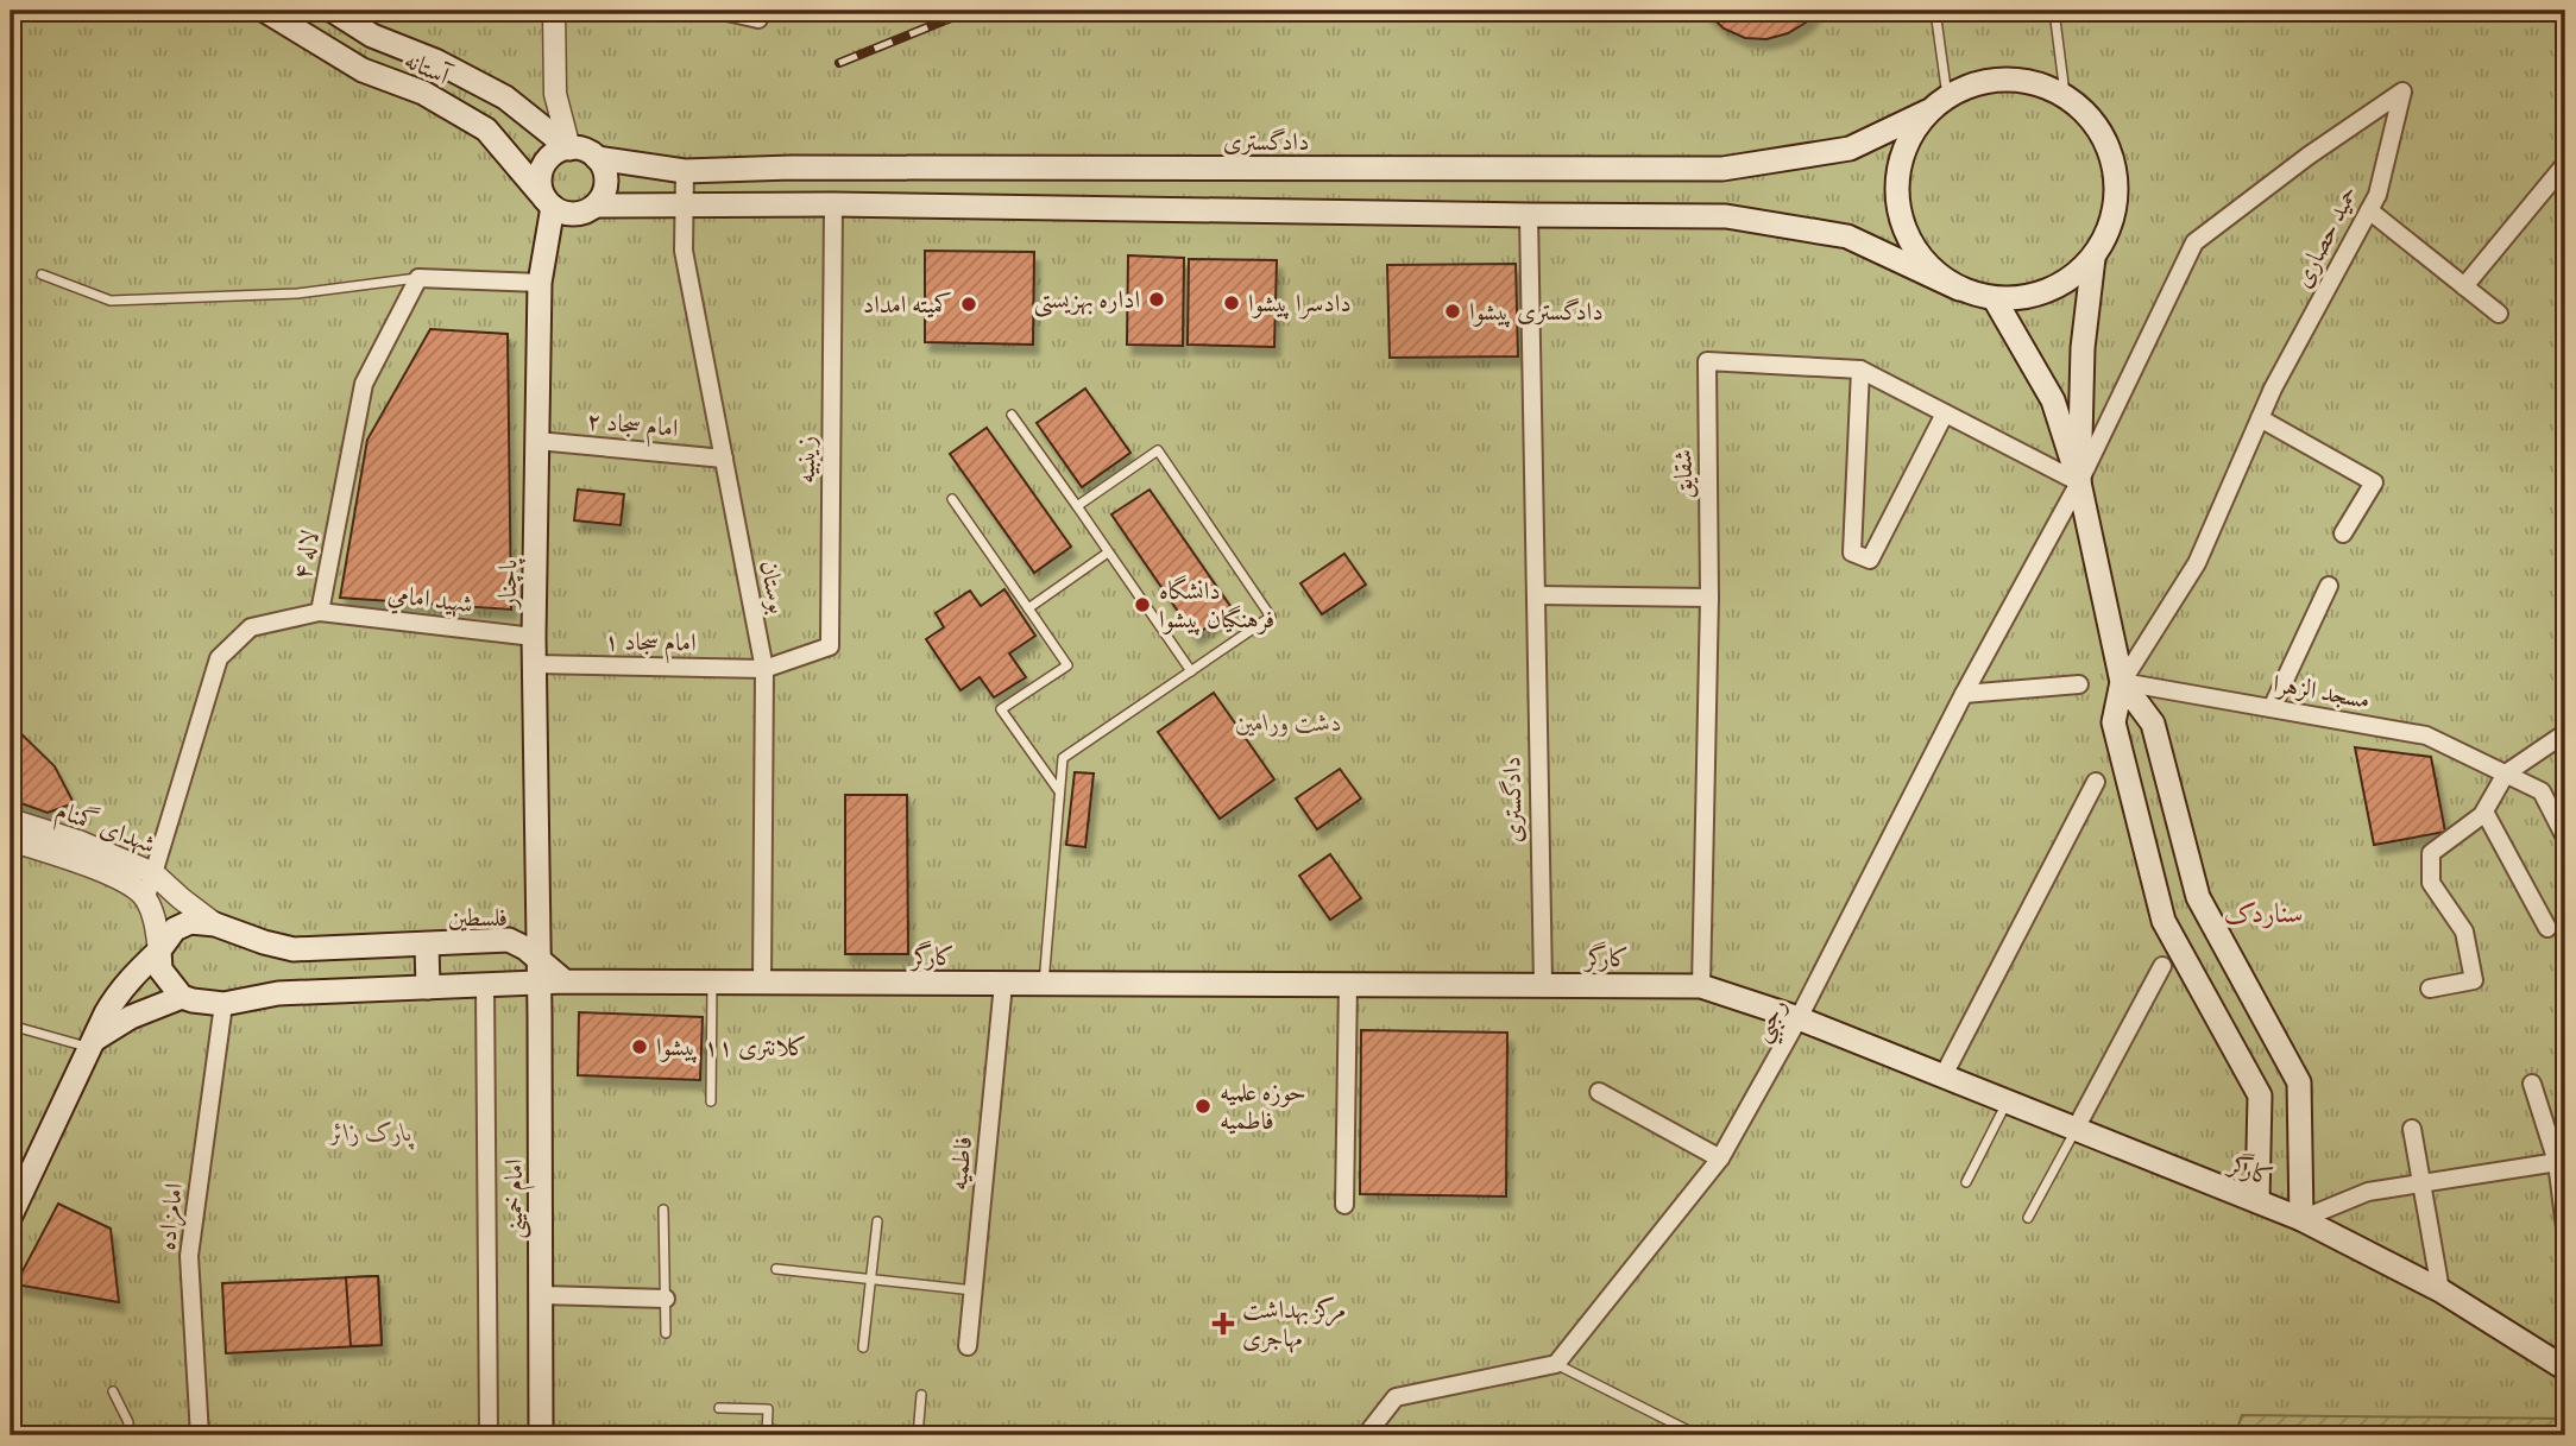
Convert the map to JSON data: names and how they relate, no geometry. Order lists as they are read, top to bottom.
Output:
{
  "streets": {
    "main road": [
      "آستانه",
      "دادگستری",
      "پاچنار",
      "فلسطین",
      "کارگر",
      "امام خمینی"
    ],
    "street": [
      "حمید حصاری",
      "امام سجاد ۲",
      "زينبيه",
      "شقايق",
      "لاله ۴",
      "بوستان",
      "شهيد امامي",
      "امام سجاد ۱",
      "مسجد الزهرا",
      "شهدای گمنام",
      "رجبي",
      "فاطميه",
      "امامزاده"
    ]
  },
  "crossings": [
    ["آستانه", "دادگستری"],
    ["آستانه", "پاچنار"],
    ["دادگستری", "پاچنار"],
    ["دادگستری", "بوستان"],
    ["دادگستری", "کارگر"],
    ["حمید حصاری", "شقايق"],
    ["حمید حصاری", "مسجد الزهرا"],
    ["حمید حصاری", "رجبي"],
    ["امام سجاد ۲", "پاچنار"],
    ["امام سجاد ۲", "بوستان"],
    ["زينبيه", "بوستان"],
    ["زينبيه", "امام سجاد ۱"],
    ["شقايق", "کارگر"],
    ["شقايق", "رجبي"],
    ["لاله ۴", "شهيد امامي"],
    ["لاله ۴", "شهدای گمنام"],
    ["پاچنار", "شهيد امامي"],
    ["پاچنار", "امام سجاد ۱"],
    ["پاچنار", "فلسطین"],
    ["پاچنار", "امام خمینی"],
    ["بوستان", "امام سجاد ۱"],
    ["بوستان", "کارگر"],
    ["شهدای گمنام", "فلسطین"],
    ["فلسطین", "کارگر"],
    ["فلسطین", "امام خمینی"],
    ["کارگر", "رجبي"],
    ["کارگر", "فاطميه"]
  ],
  "districts": ["سناردک"],
  "parks": ["دشت ورامین", "پارک زائر"],
  "places": {
    "other": [
      "اداره بهزیستی",
      "دادسرا پیشوا",
      "کمیته امداد",
      "دادگستری پیشوا",
      "دانشگاه فرهنگیان پیشوا",
      "کلانتری ۱۱ پیشوا",
      "حوزه علمیه فاطمیه"
    ],
    "health": ["مرکز بهداشت مهاجری"]
  }
}
